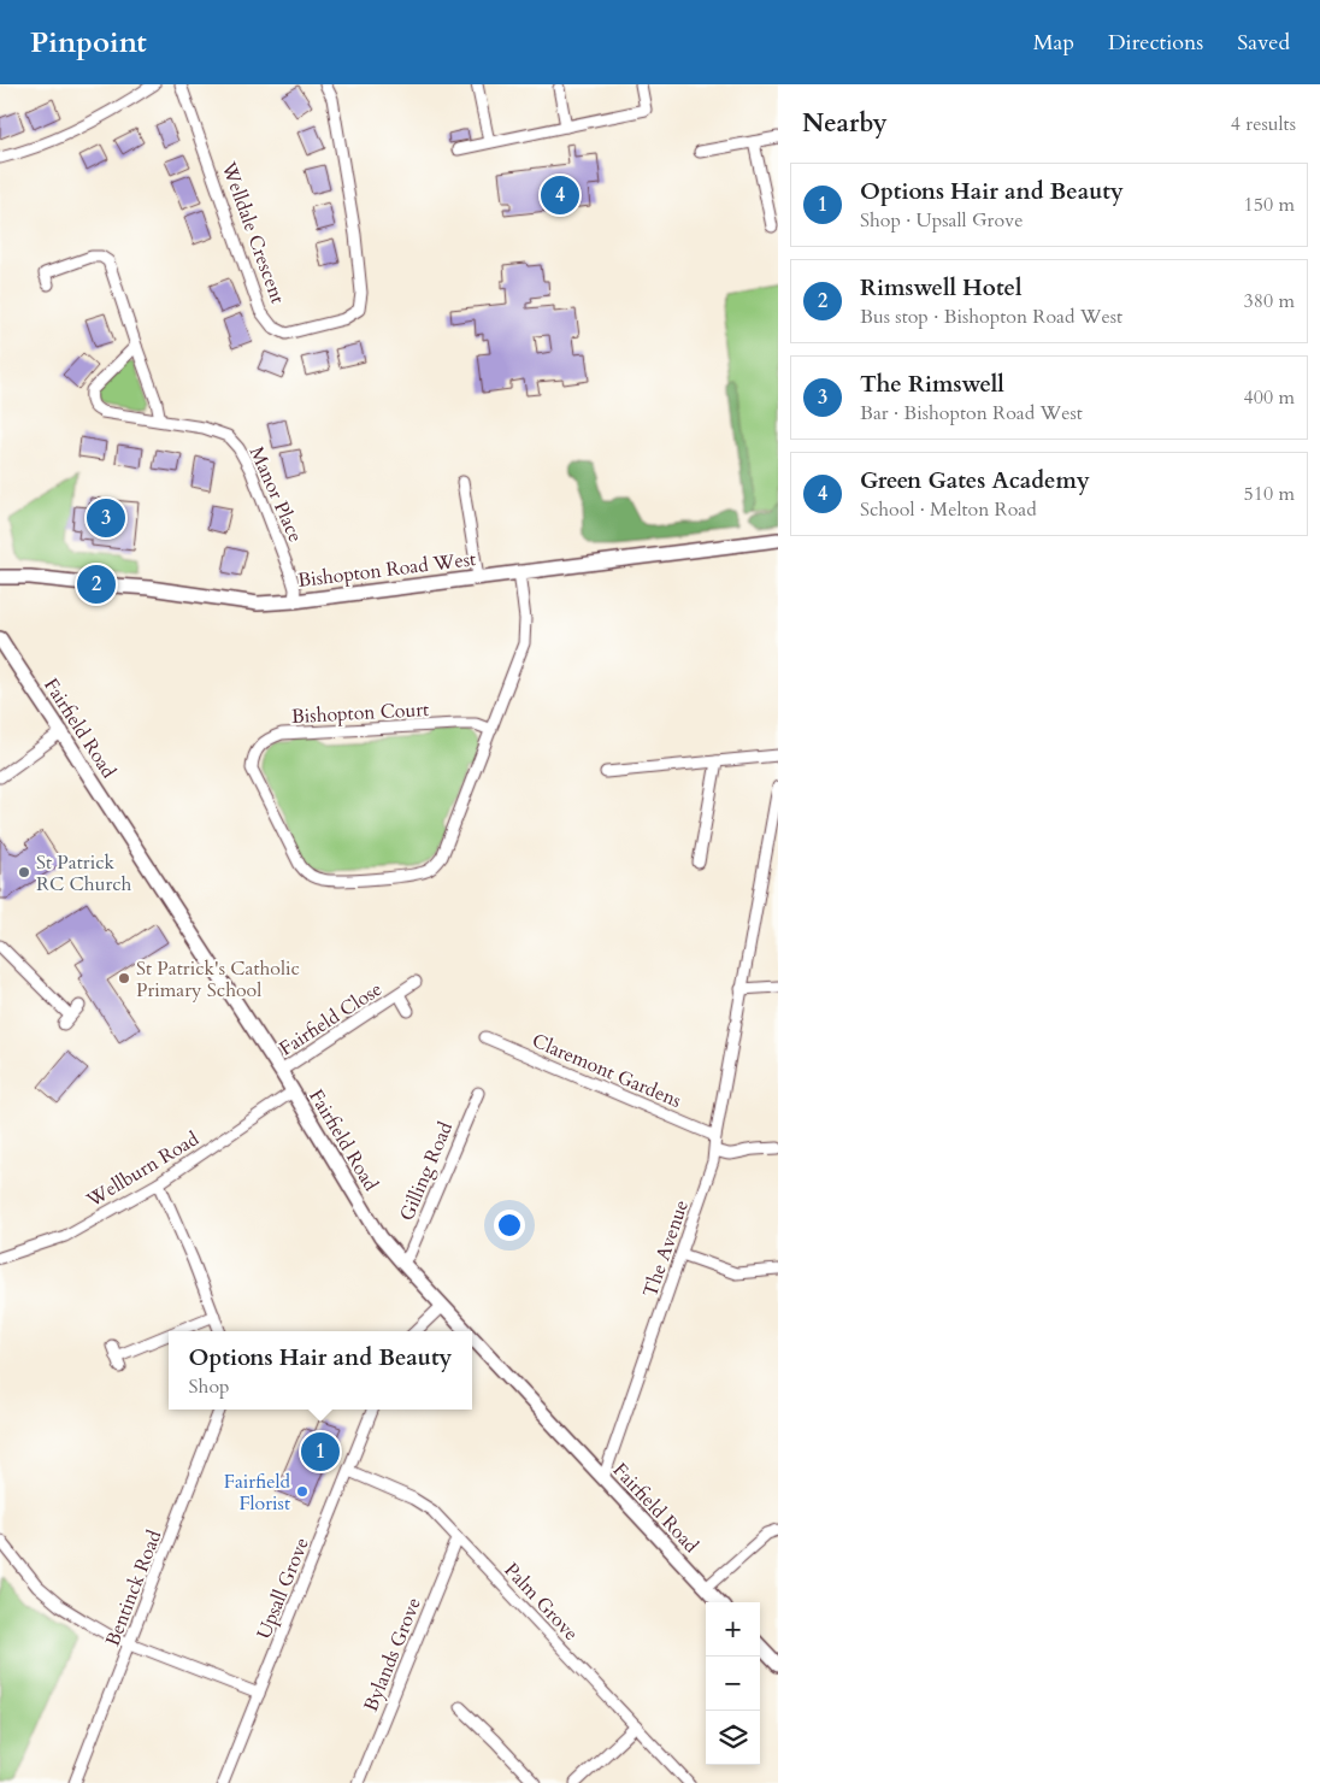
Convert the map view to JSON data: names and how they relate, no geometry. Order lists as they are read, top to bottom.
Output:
{
  "streets": {
    "street": [
      "Welldale Crescent",
      "Manor Place",
      "Bishopton Road West",
      "Bishopton Court",
      "Fairfield Road",
      "Fairfield Close",
      "Claremont Gardens",
      "Wellburn Road",
      "Gilling Road",
      "The Avenue",
      "Bentinck Road",
      "Upsall Grove",
      "Palm Grove",
      "Bylands Grove"
    ]
  },
  "crossings": [
    ["Manor Place", "Bishopton Road West"],
    ["Bishopton Road West", "Bishopton Court"],
    ["Fairfield Road", "Fairfield Close"],
    ["Fairfield Road", "Wellburn Road"],
    ["Fairfield Road", "Gilling Road"],
    ["Fairfield Road", "The Avenue"],
    ["Claremont Gardens", "The Avenue"],
    ["Upsall Grove", "Palm Grove"],
    ["Palm Grove", "Bylands Grove"]
  ],
  "places": ["St Patrick RC Church", "St Patrick's Catholic Primary School", "Fairfield Florist"],
  "page": {
    "header": "Pinpoint",
    "nav": ["Map", "Directions", "Saved"],
    "heading": ["Nearby", "4 results"],
    "list": [
      {
        "mark": "1",
        "name": "Options Hair and Beauty",
        "note": "Shop · Upsall Grove",
        "value": "150 m"
      },
      {
        "mark": "2",
        "name": "Rimswell Hotel",
        "note": "Bus stop · Bishopton Road West",
        "value": "380 m"
      },
      {
        "mark": "3",
        "name": "The Rimswell",
        "note": "Bar · Bishopton Road West",
        "value": "400 m"
      },
      {
        "mark": "4",
        "name": "Green Gates Academy",
        "note": "School · Melton Road",
        "value": "510 m"
      }
    ],
    "pins": [
      "4",
      "3",
      "2",
      "1"
    ],
    "popup": ["Options Hair and Beauty", "Shop"],
    "map_buttons": ["+", "−"]
  }
}
